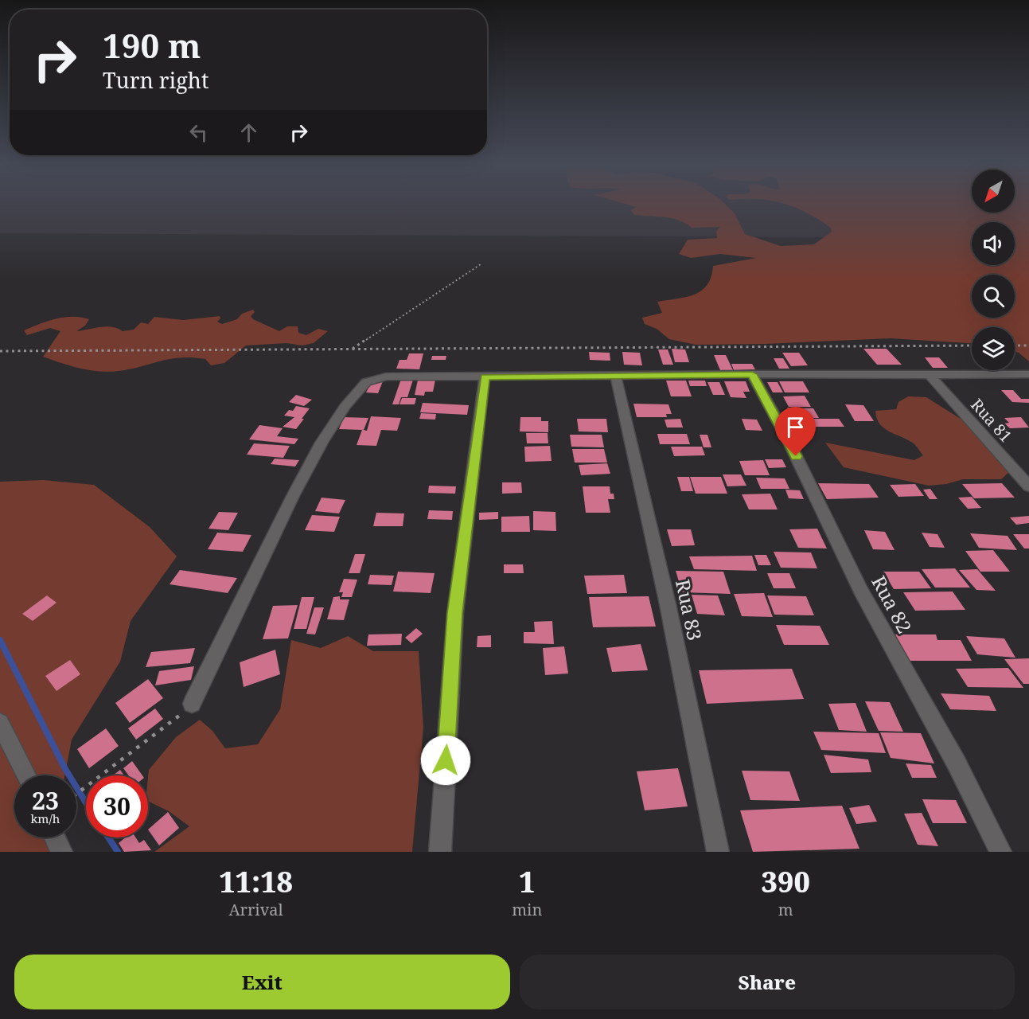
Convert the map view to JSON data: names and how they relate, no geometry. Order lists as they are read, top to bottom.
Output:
{
  "streets": {
    "street": ["Rua 81", "Rua 82", "Rua 83"]
  },
  "north": "bottom left",
  "page": {
    "turn": ["190 m", "Turn right"],
    "speed": "23 km/h",
    "limit": "30",
    "eta": [
      "11:18",
      "Arrival",
      "1",
      "min",
      "390",
      "m"
    ],
    "buttons": ["Exit", "Share"]
  }
}
